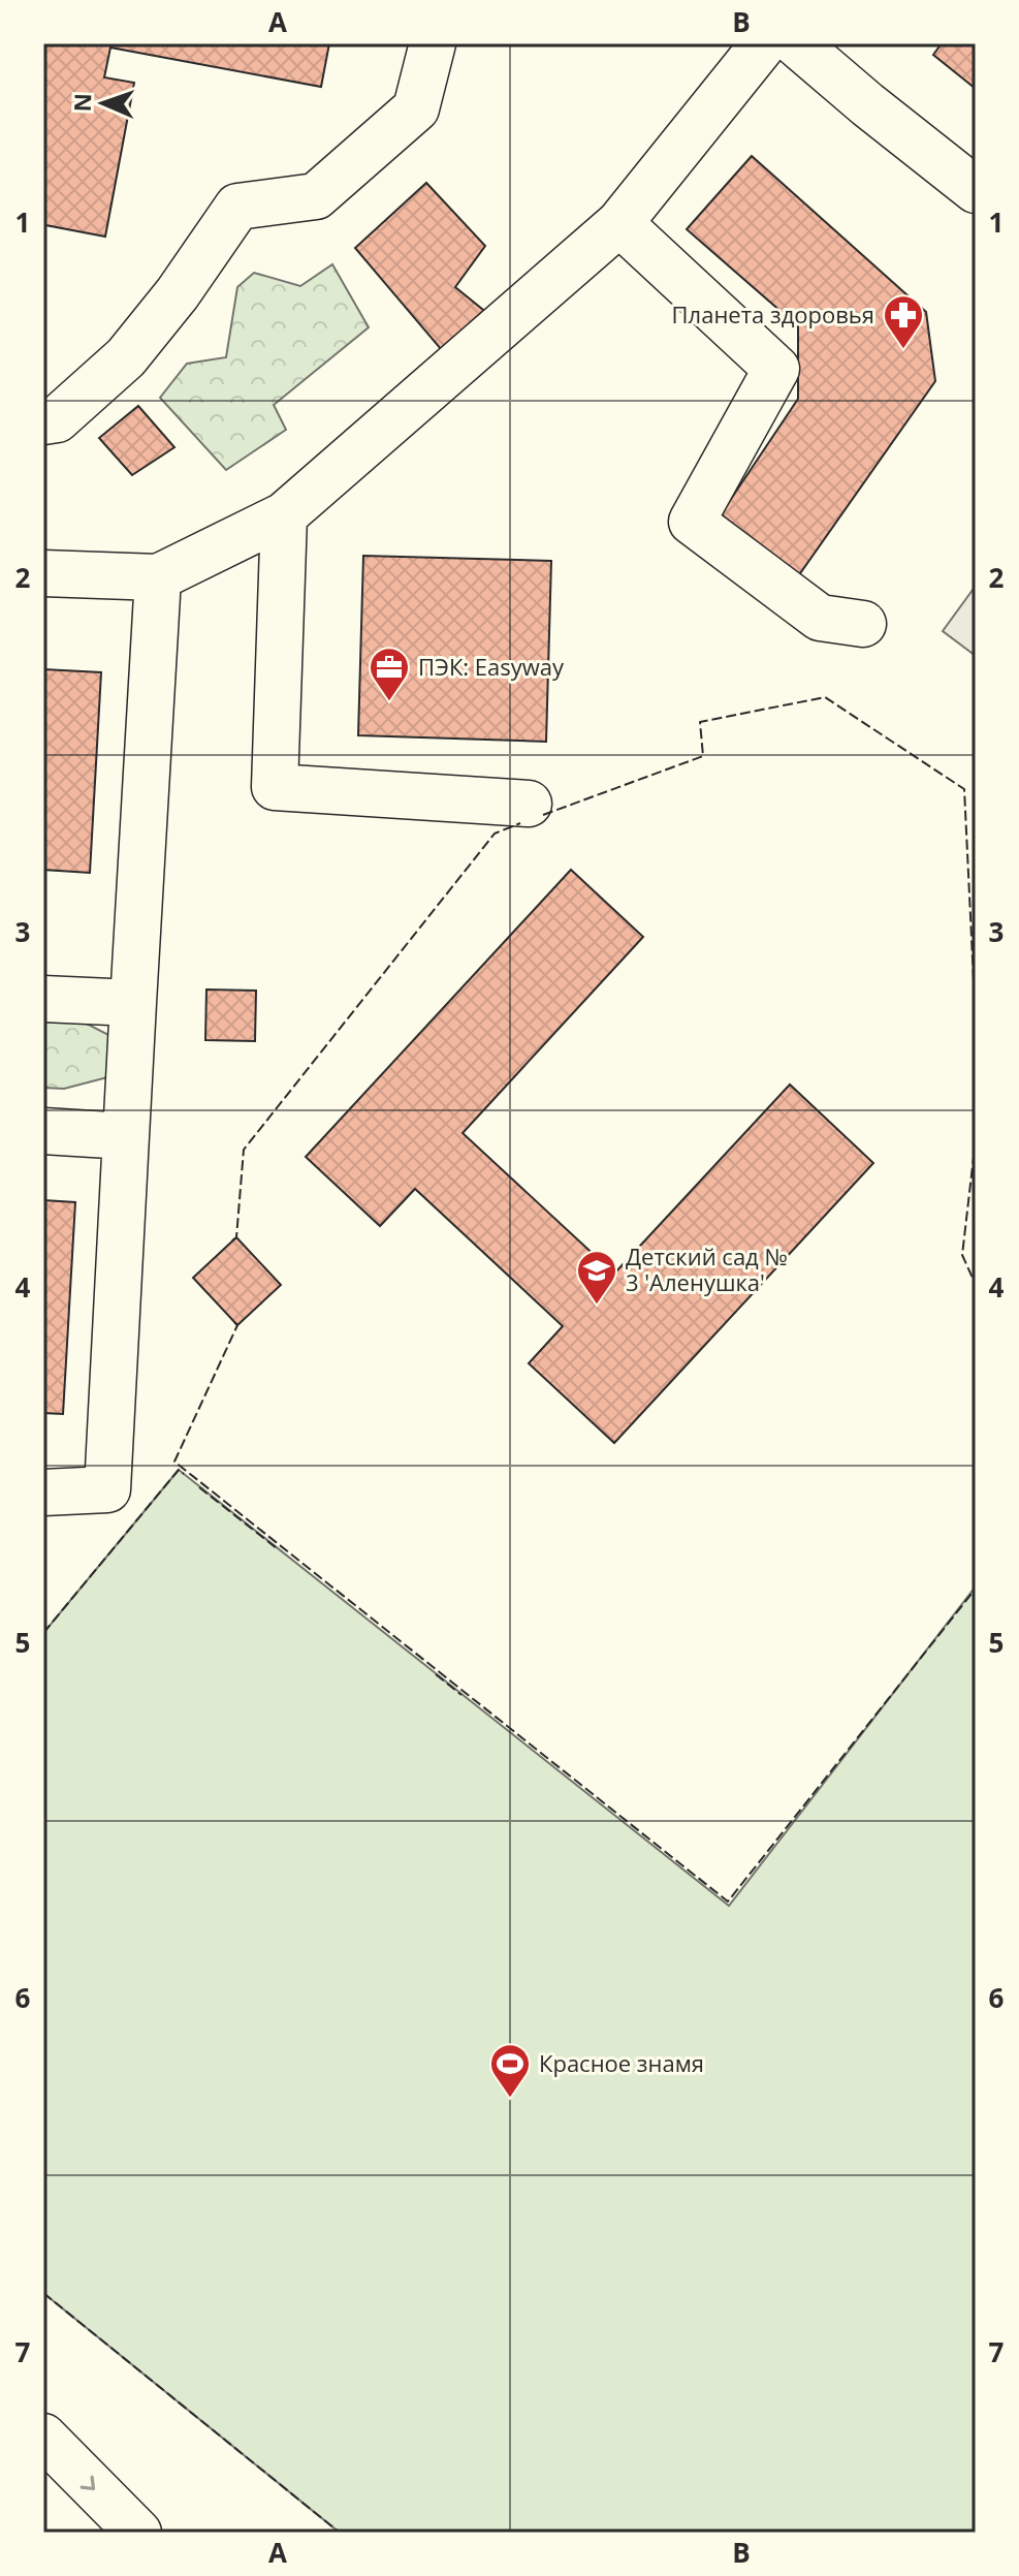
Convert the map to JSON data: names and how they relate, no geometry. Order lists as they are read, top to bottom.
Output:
{
  "places": {
    "pharmacy": ["Планета здоровья"],
    "office": ["ПЭК: Easyway"],
    "school or university": ["Детский сад № 3 'Аленушка'"],
    "sports": ["Красное знамя"]
  },
  "north": "left",
  "grid": {
    "columns": ["A", "B"],
    "rows": [
      "1",
      "2",
      "3",
      "4",
      "5",
      "6",
      "7"
    ]
  }
}
